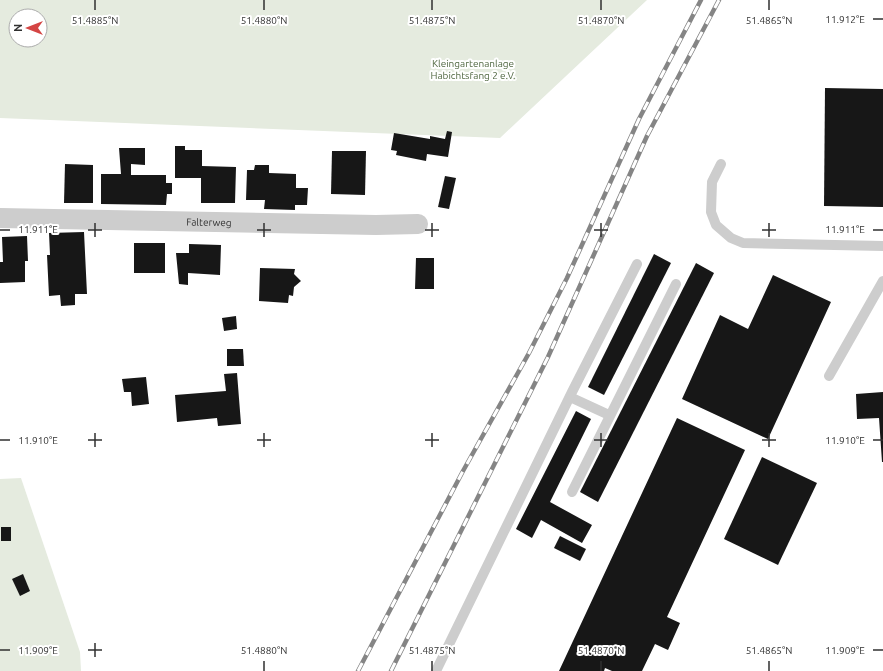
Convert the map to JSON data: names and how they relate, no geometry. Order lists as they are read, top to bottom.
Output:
{
  "streets": {
    "street": ["Falterweg"]
  },
  "parks": ["Kleingartenanlage Habichtsfang 2 e.V."],
  "north": "left",
  "coordinates": [
    "11.912°E",
    "51.4885°N",
    "51.4880°N",
    "51.4875°N",
    "51.4870°N",
    "51.4865°N",
    "11.911°E",
    "11.910°E",
    "11.909°E"
  ]
}
